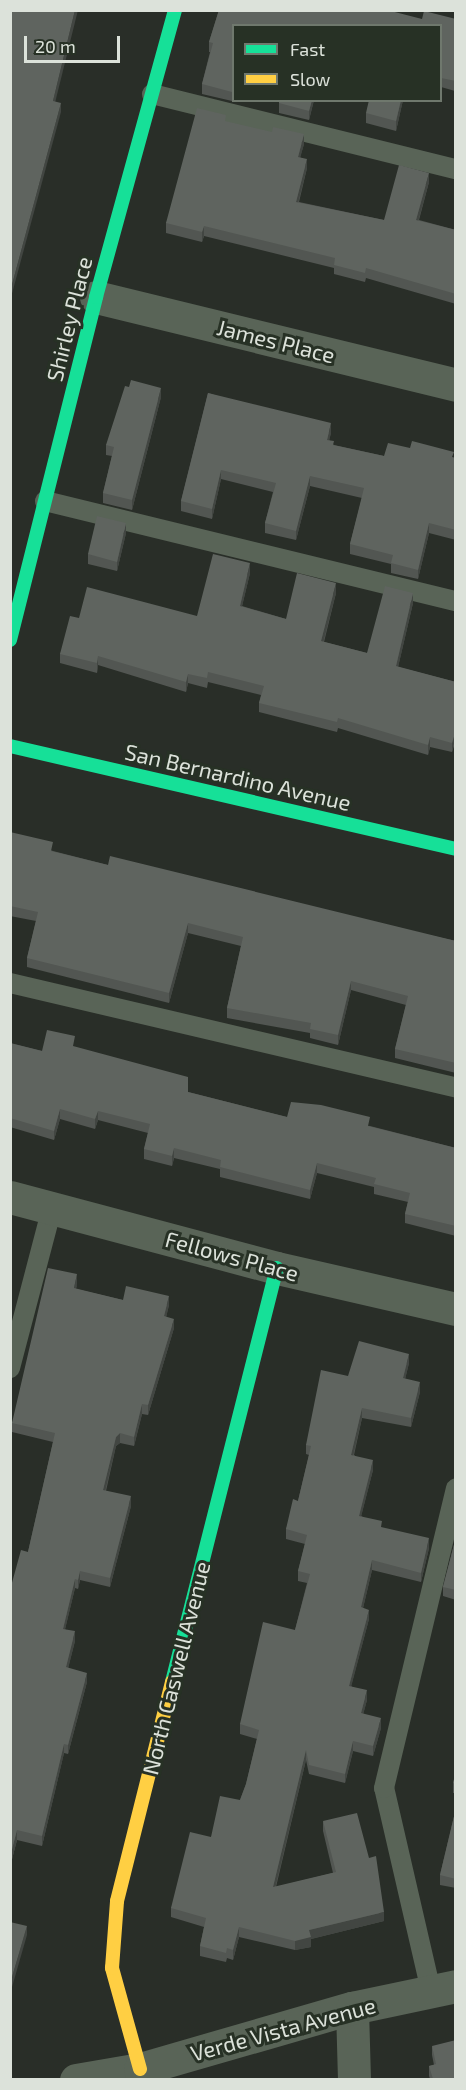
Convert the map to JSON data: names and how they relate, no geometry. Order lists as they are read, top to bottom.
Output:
{
  "streets": {
    "street": [
      "Shirley Place",
      "James Place",
      "San Bernardino Avenue",
      "Fellows Place",
      "North Caswell Avenue",
      "Verde Vista Avenue"
    ]
  },
  "crossings": [
    ["Shirley Place", "James Place"],
    ["Fellows Place", "North Caswell Avenue"],
    ["North Caswell Avenue", "Verde Vista Avenue"]
  ],
  "legend": ["Fast", "Slow"],
  "scale_bar": "20 m"
}
